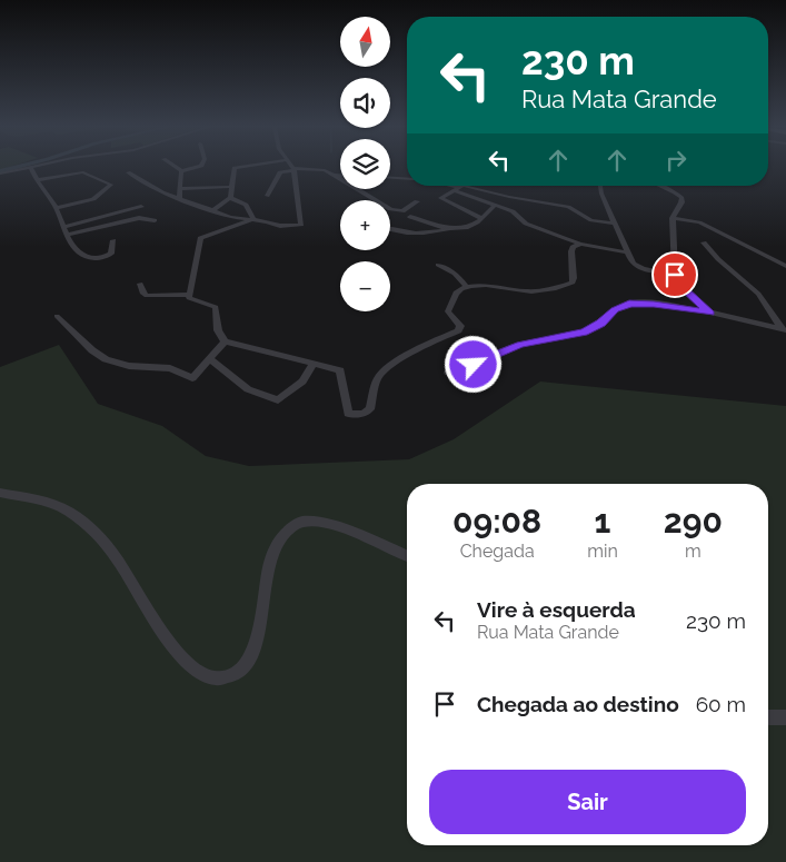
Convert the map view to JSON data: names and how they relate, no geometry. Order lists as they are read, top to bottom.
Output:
{
  "north": "top",
  "page": {
    "map_buttons": ["+", "−"],
    "turn": ["230 m", "Rua Mata Grande"],
    "eta": [
      "09:08",
      "Chegada",
      "1",
      "min",
      "290",
      "m"
    ],
    "list": [
      {
        "name": "Vire à esquerda",
        "note": "Rua Mata Grande",
        "value": "230 m"
      },
      {
        "name": "Chegada ao destino",
        "value": "60 m"
      }
    ],
    "buttons": "Sair"
  }
}
